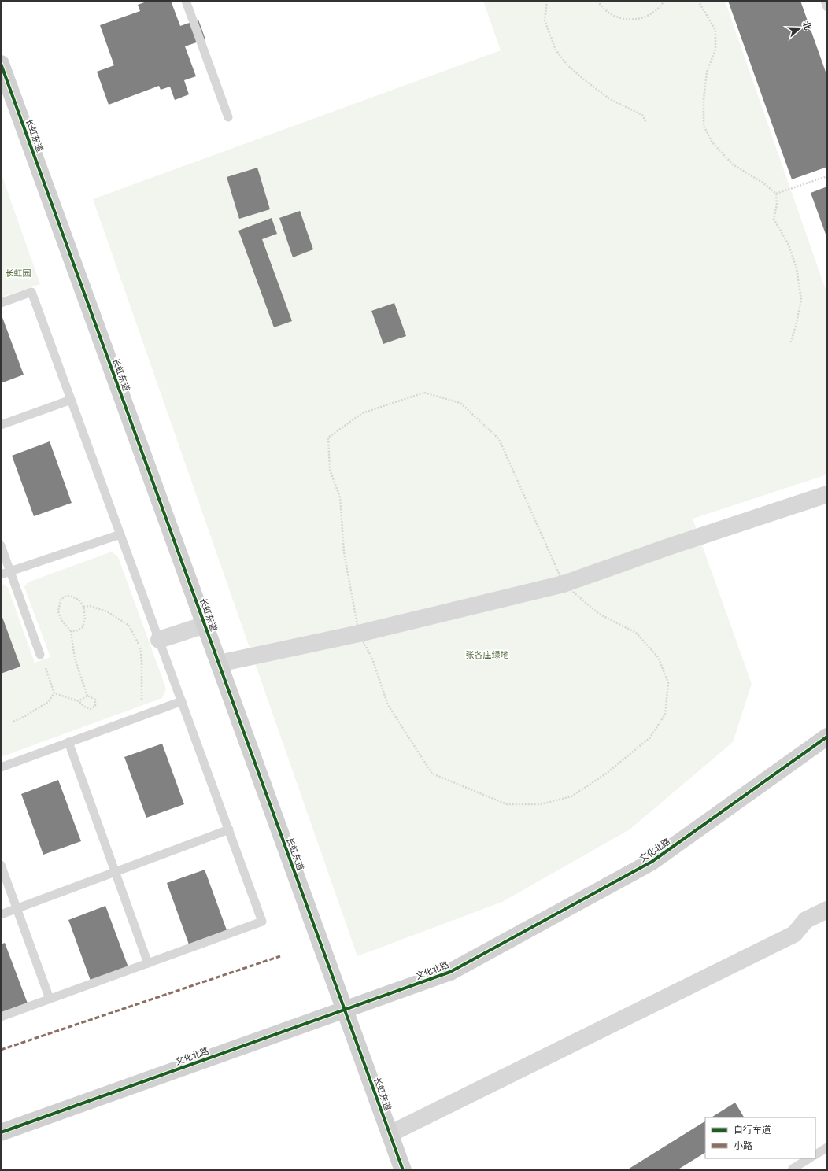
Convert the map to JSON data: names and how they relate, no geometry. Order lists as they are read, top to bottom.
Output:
{
  "streets": {
    "street": ["长虹东道", "文化北路"]
  },
  "crossings": [
    ["长虹东道", "文化北路"]
  ],
  "parks": ["长虹园", "张各庄绿地"],
  "legend": ["自行车道", "小路"],
  "north": "right"
}
